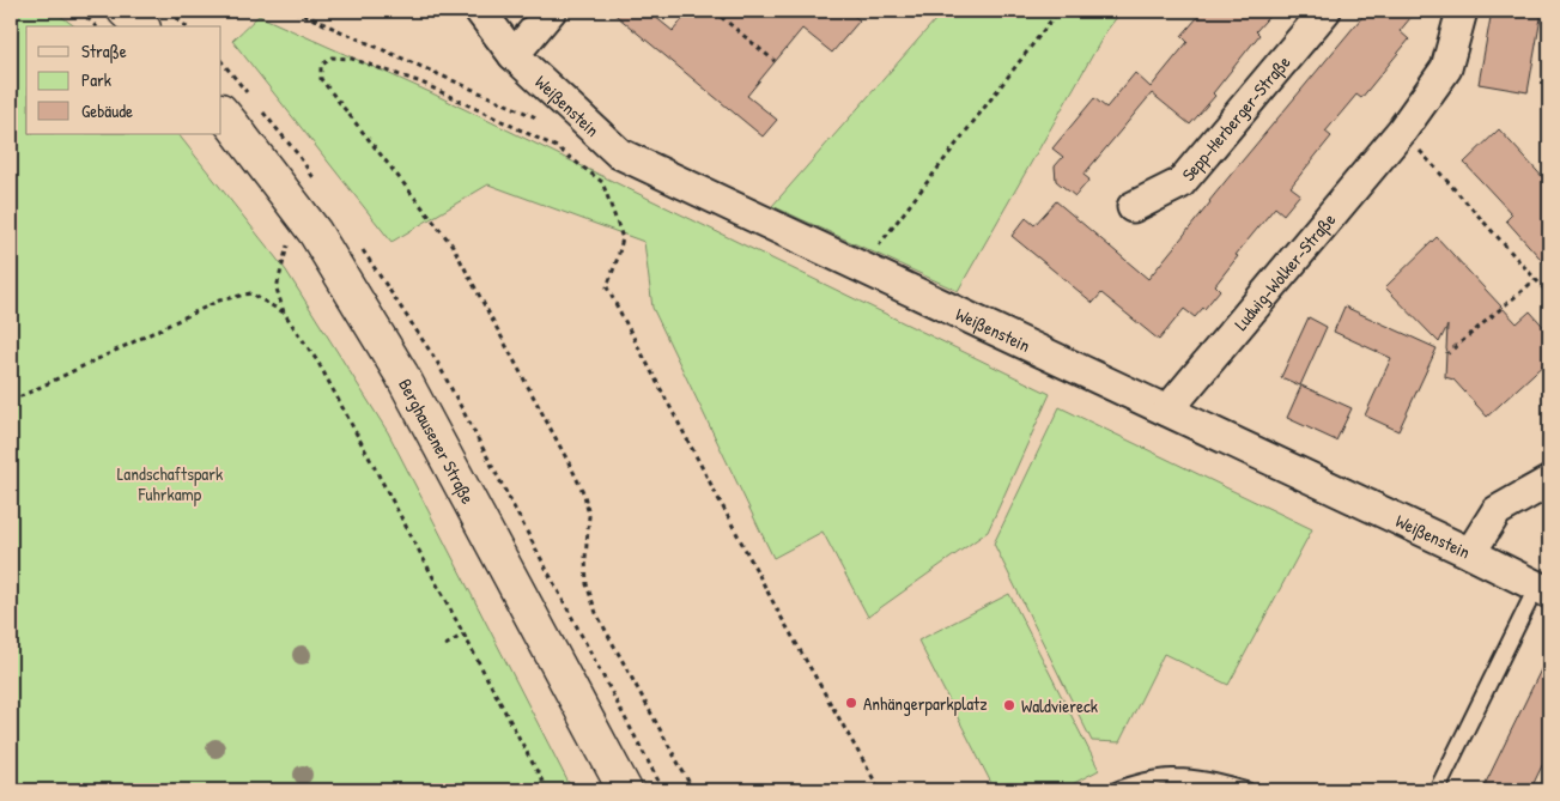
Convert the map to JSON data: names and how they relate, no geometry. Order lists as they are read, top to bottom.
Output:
{
  "streets": {
    "main road": ["Berghausener Straße"],
    "street": ["Weißenstein", "Sepp-Herberger-Straße", "Ludwig-Wolker-Straße"]
  },
  "crossings": [
    ["Weißenstein", "Ludwig-Wolker-Straße"]
  ],
  "parks": ["Landschaftspark Fuhrkamp"],
  "places": ["Anhängerparkplatz", "Waldviereck"],
  "legend": ["Straße", "Park", "Gebäude"]
}
